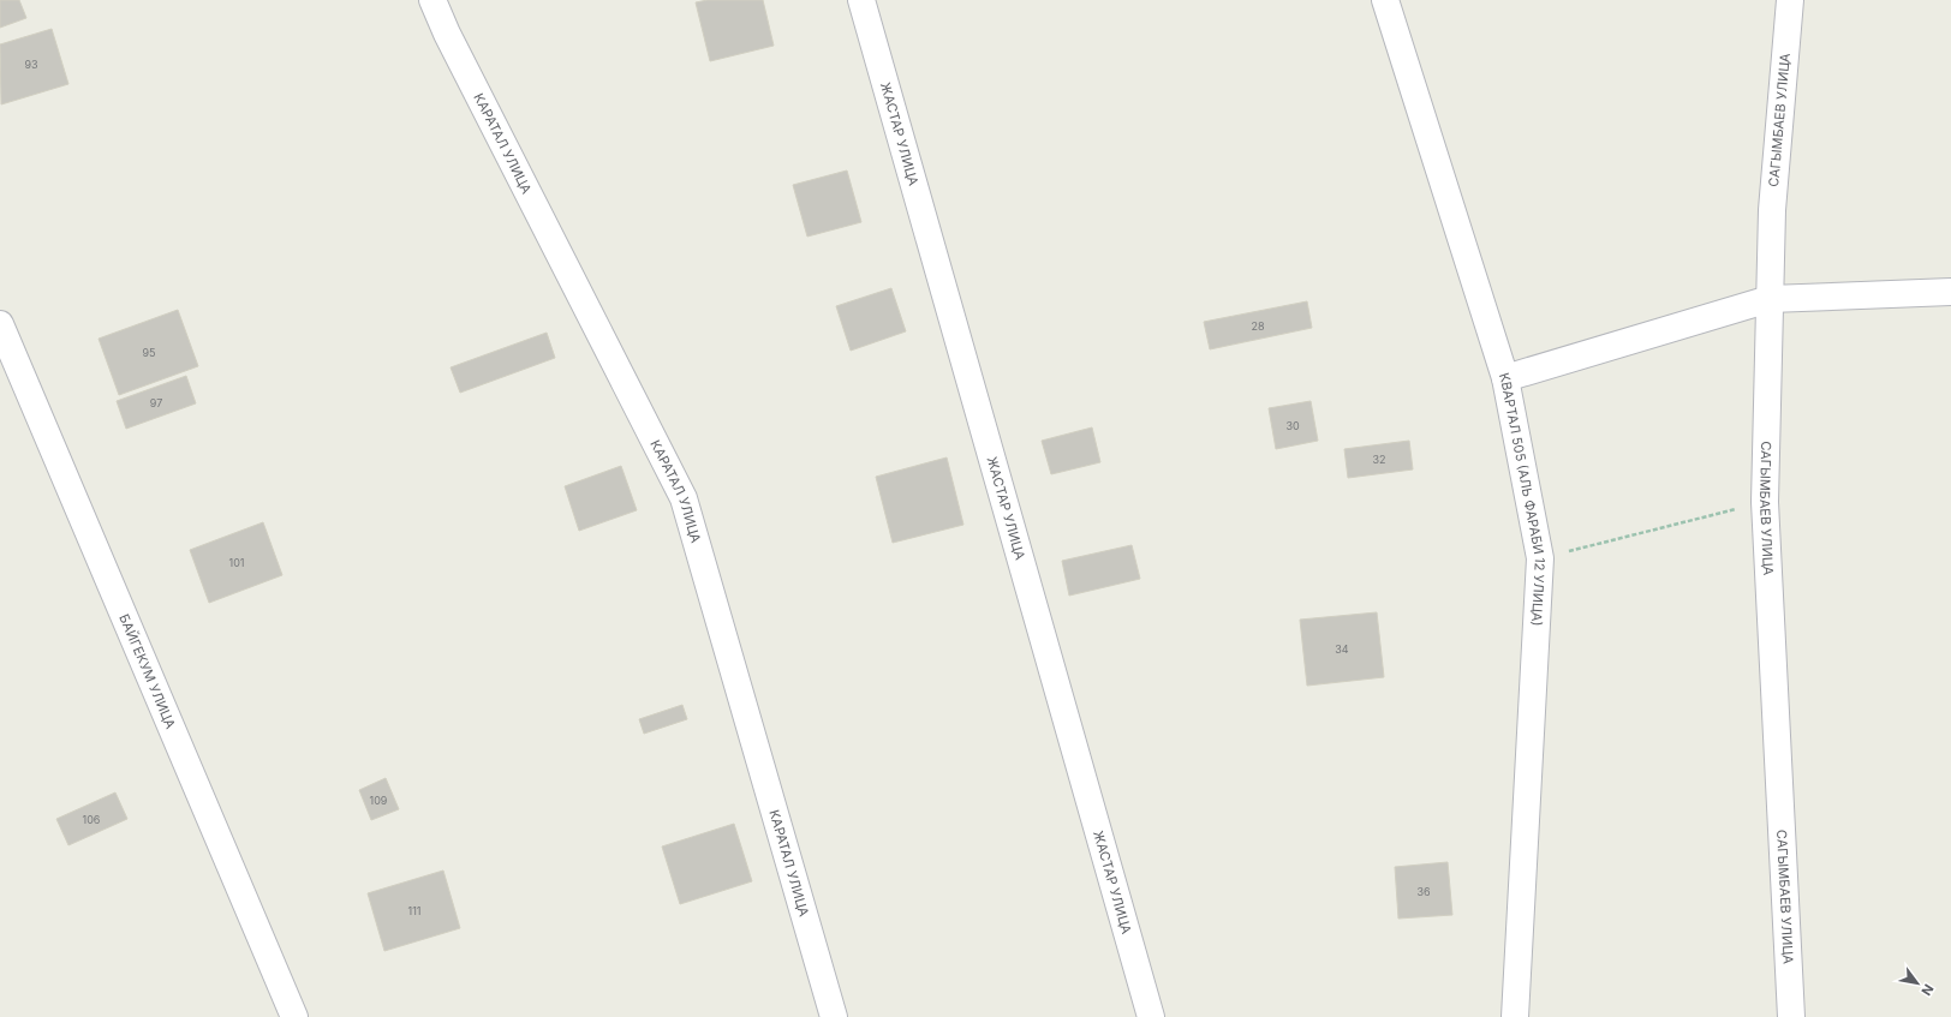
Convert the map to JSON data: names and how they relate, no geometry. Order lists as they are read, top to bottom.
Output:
{
  "streets": {
    "street": [
      "САГЫМБАЕВ УЛИЦА",
      "ЖАСТАР УЛИЦА",
      "КАРАТАЛ УЛИЦА",
      "КВАРТАЛ 505 (АЛЬ ФАРАБИ 12 УЛИЦА)",
      "БАЙГЕКУМ УЛИЦА"
    ]
  },
  "house_numbers": [
    "93",
    "28",
    "95",
    "97",
    "30",
    "32",
    "101",
    "34",
    "109",
    "106",
    "36",
    "111"
  ],
  "north": "bottom right"
}
